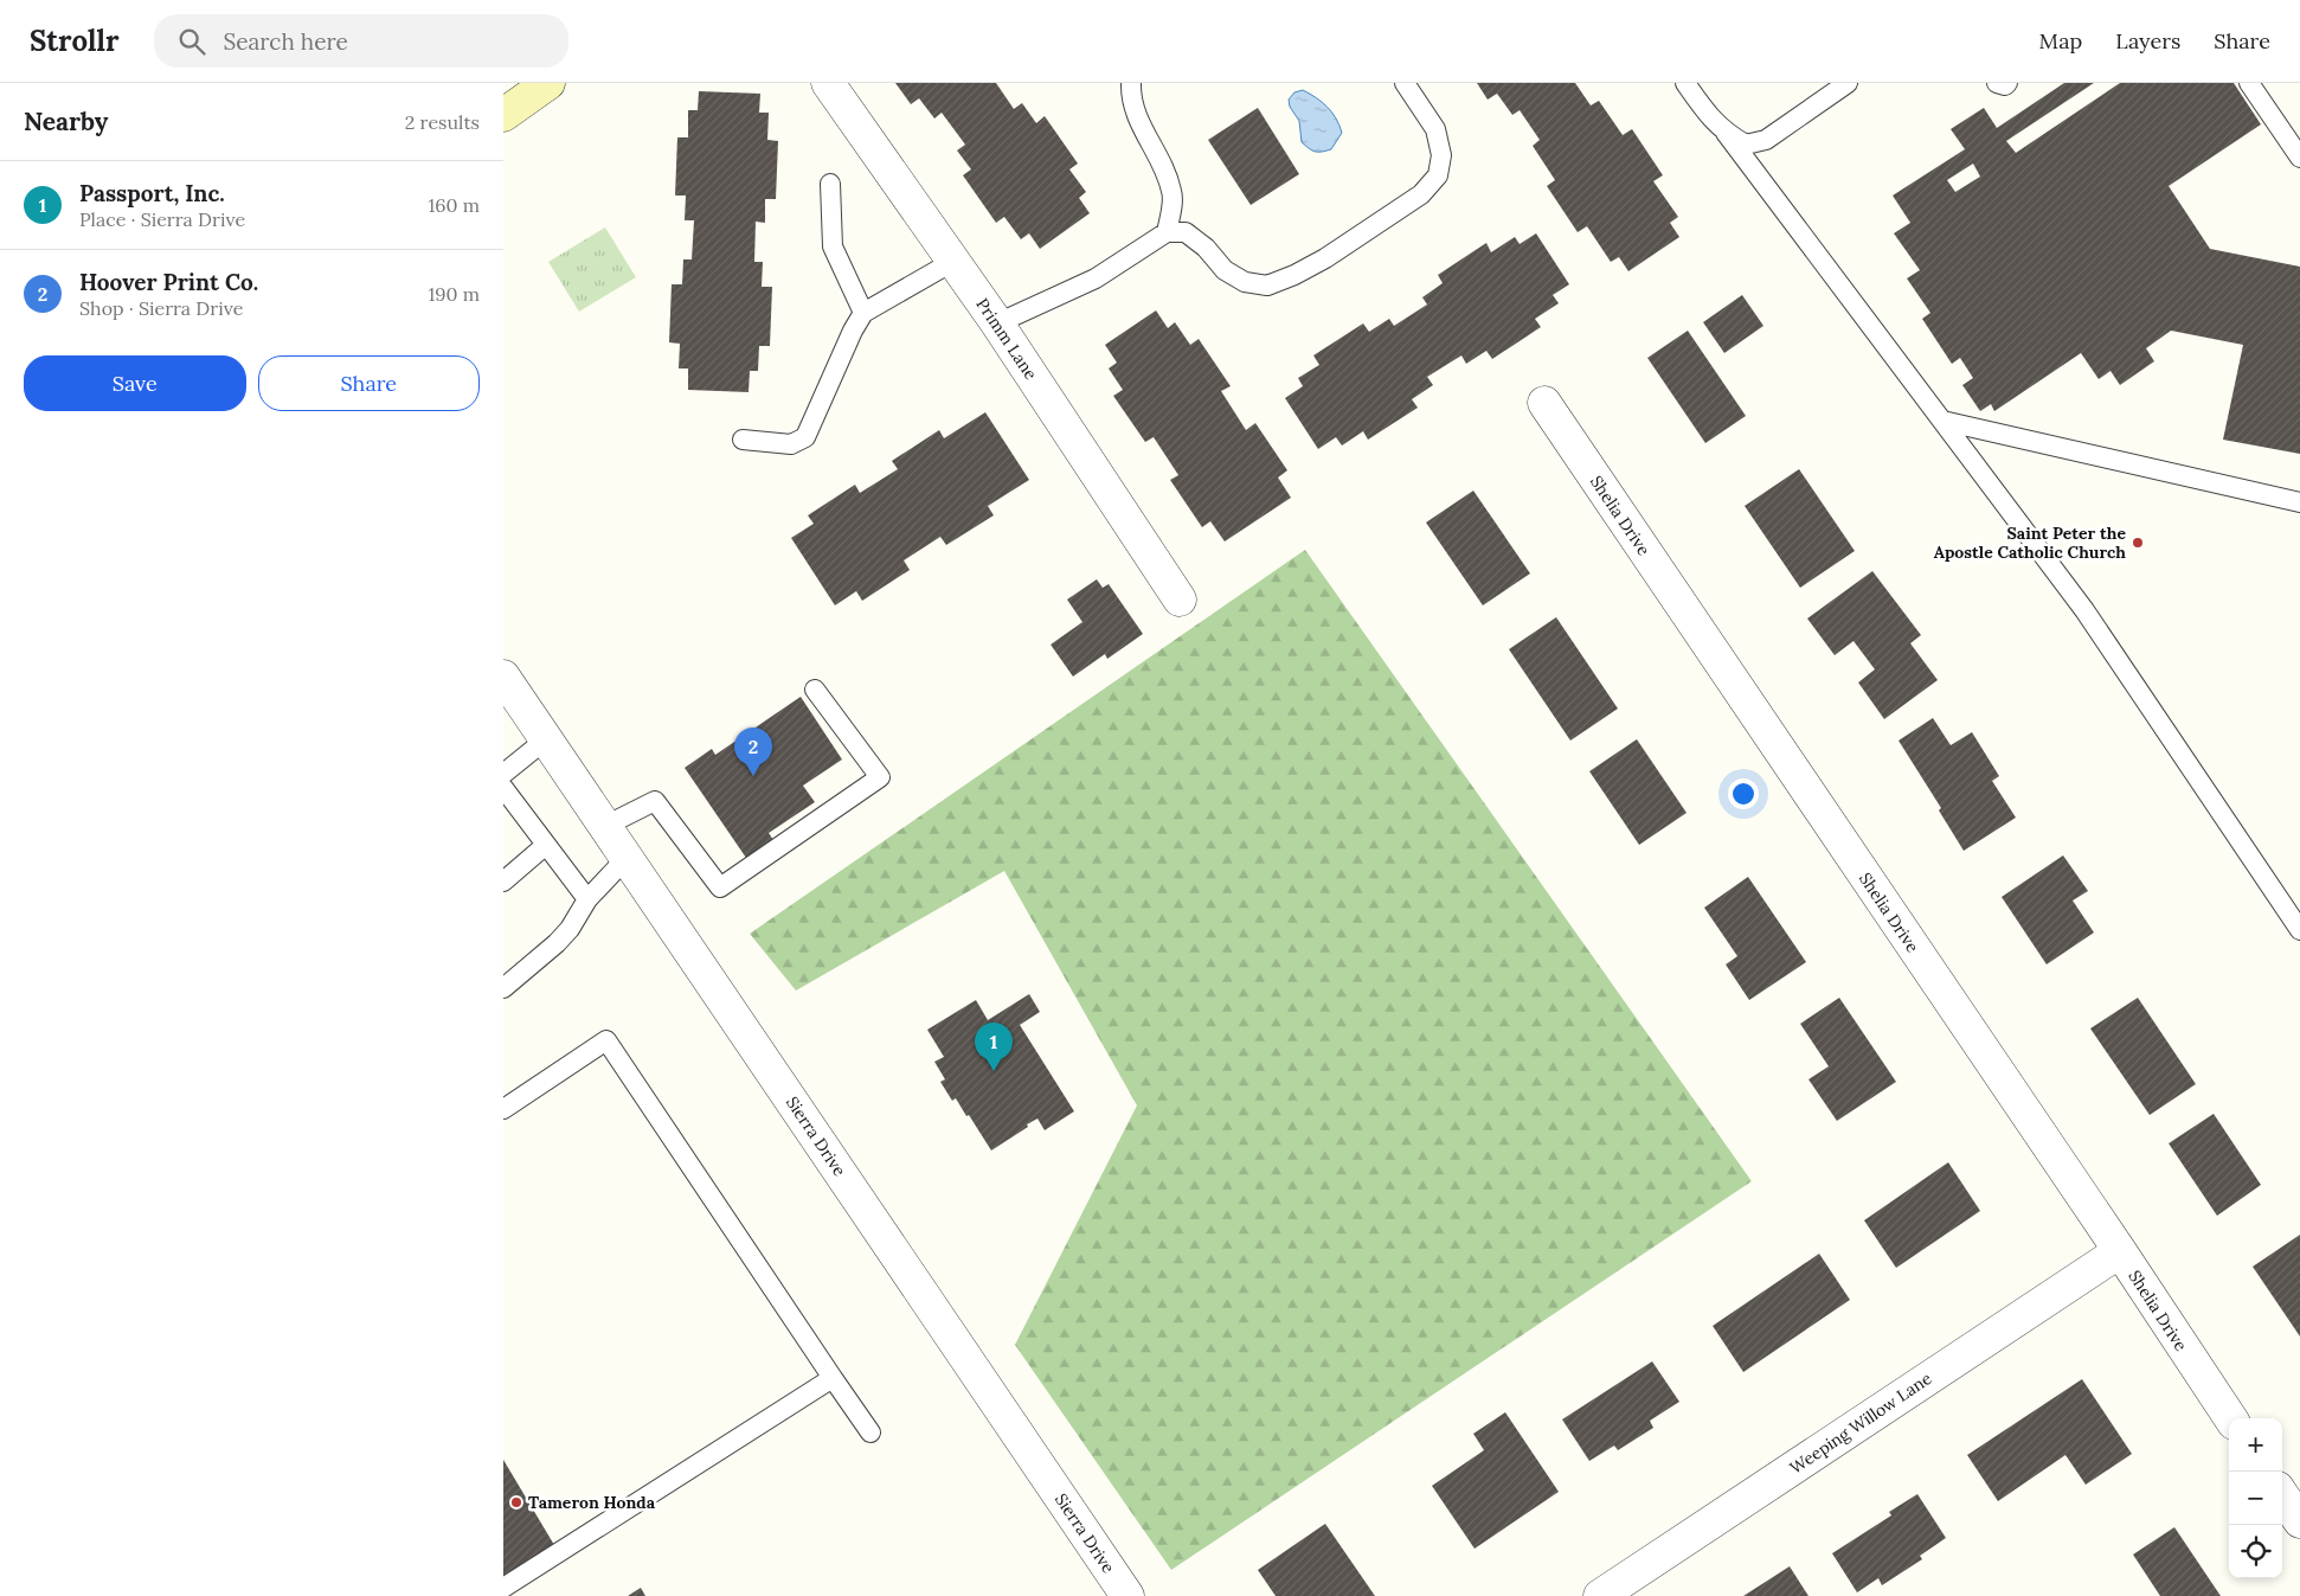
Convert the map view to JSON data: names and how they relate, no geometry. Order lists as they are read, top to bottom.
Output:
{
  "streets": {
    "street": [
      "Primm Lane",
      "Shelia Drive",
      "Sierra Drive",
      "Weeping Willow Lane"
    ]
  },
  "crossings": [
    ["Shelia Drive", "Weeping Willow Lane"]
  ],
  "places": ["Saint Peter the Apostle Catholic Church", "Tameron Honda"],
  "page": {
    "header": "Strollr",
    "search": "Search here",
    "nav": ["Map", "Layers", "Share"],
    "heading": ["Nearby", "2 results"],
    "list": [
      {
        "mark": "1",
        "name": "Passport, Inc.",
        "note": "Place · Sierra Drive",
        "value": "160 m"
      },
      {
        "mark": "2",
        "name": "Hoover Print Co.",
        "note": "Shop · Sierra Drive",
        "value": "190 m"
      }
    ],
    "buttons": ["Save", "Share"],
    "pins": ["2", "1"],
    "map_buttons": ["+", "−"]
  }
}
